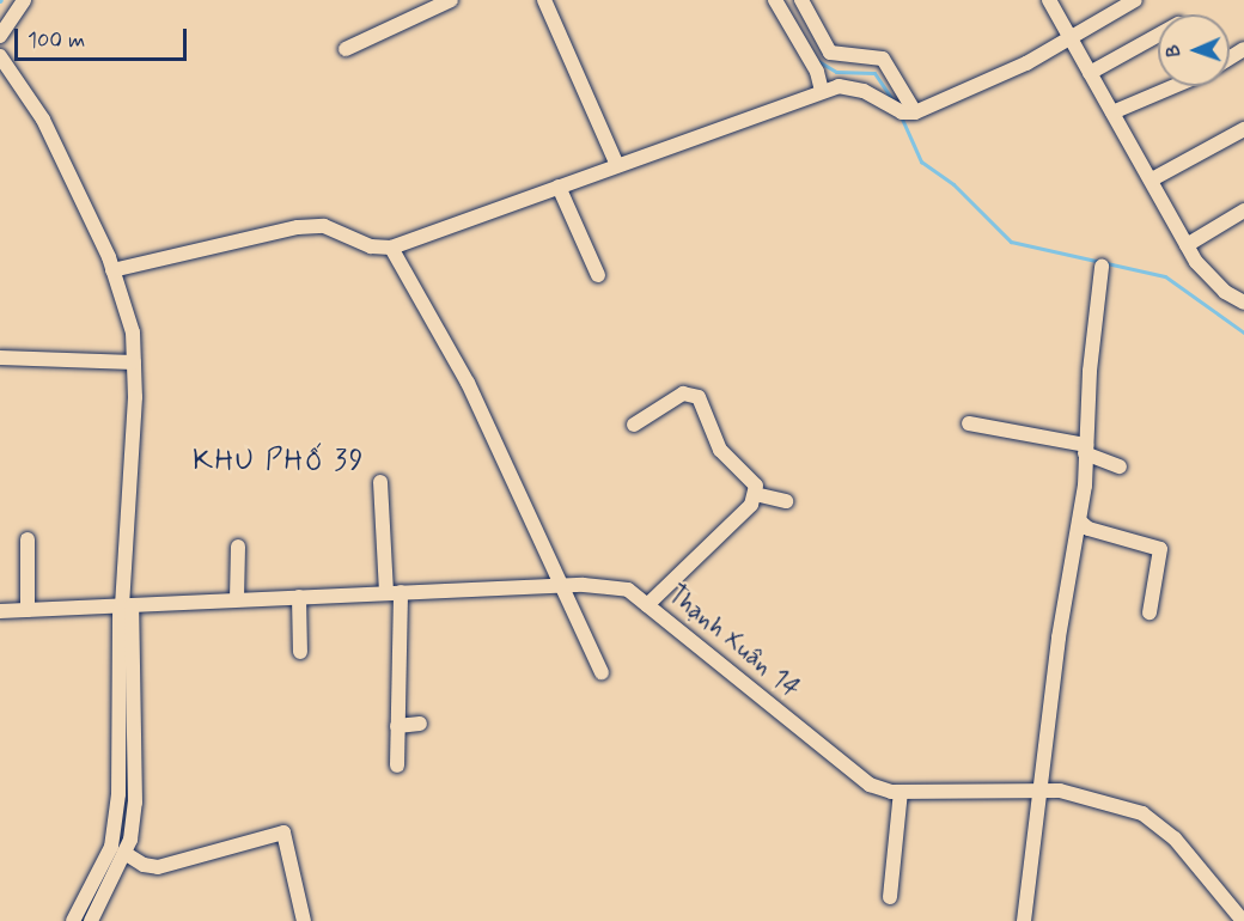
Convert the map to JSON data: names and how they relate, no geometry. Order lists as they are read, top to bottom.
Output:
{
  "streets": {
    "street": ["Thạnh Xuân 14"]
  },
  "districts": ["KHU PHỐ 39"],
  "scale_bar": "100 m",
  "north": "left"
}
